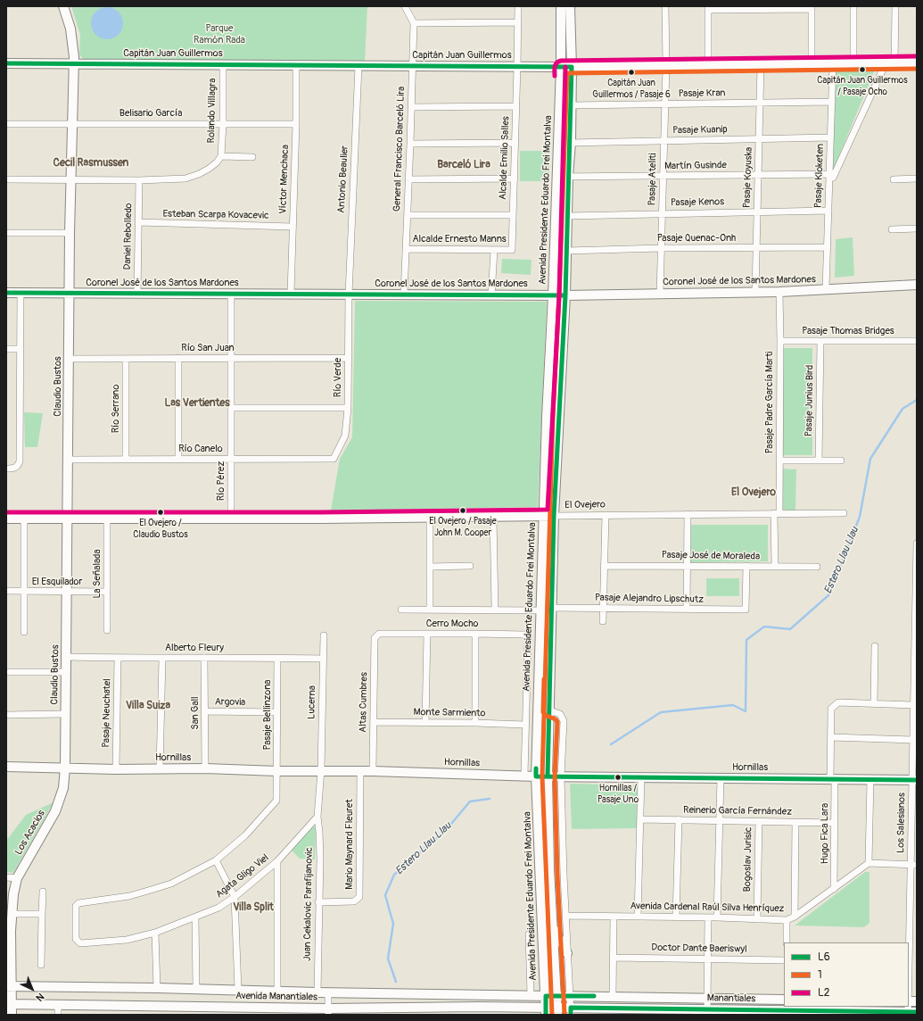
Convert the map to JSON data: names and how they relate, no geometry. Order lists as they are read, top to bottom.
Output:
{
  "streets": {
    "street": [
      "Capitán Juan Guillermos",
      "Pasaje Kran",
      "Rolando Villagra",
      "Belisario García",
      "Pasaje Kuanip",
      "General Francisco Barceló Lira",
      "Alcalde Emilio Salles",
      "Martín Gusinde",
      "Pasaje Kloketen",
      "Pasaje Koyuska",
      "Víctor Menchaca",
      "Antonio Beaulier",
      "Pasaje Ateliti",
      "Avenida Presidente Eduardo Frei Montalva",
      "Pasaje Kenos",
      "Esteban Scarpa Kovacevic",
      "Daniel Rebolledo",
      "Pasaje Quenac-Onh",
      "Alcalde Ernesto Manns",
      "Coronel José de los Santos Mardones",
      "Pasaje Thomas Bridges",
      "Río San Juan",
      "Río Verde",
      "Claudio Bustos",
      "Pasaje Junius Bird",
      "Pasaje Padre García Marti",
      "Río Serrano",
      "Río Canelo",
      "Río Pérez",
      "El Ovejero",
      "Pasaje José de Moraleda",
      "La Señalada",
      "El Esquilador",
      "Pasaje Alejandro Lipschutz",
      "Cerro Mocho",
      "Alberto Fleury",
      "Argovia",
      "Lucerna",
      "Altas Cumbres",
      "Pasaje Neuchatel",
      "San Gall",
      "Monte Sarmiento",
      "Pasaje Bellinzona",
      "Hornillas",
      "Reinerio García Fernández",
      "Los Salesianos",
      "Los Acacios",
      "Hugo Fica Lara",
      "Mario Maynard Fleuret",
      "Bogoslav Jurisic",
      "Agata Gligo Viel",
      "Juan Cekalovic Parafijanovic",
      "Avenida Cardenal Raúl Silva Henríquez",
      "Doctor Dante Baeriswyl",
      "Avenida Manantiales",
      "Manantiales"
    ]
  },
  "crossings": [
    ["Capitán Juan Guillermos", "Rolando Villagra"],
    ["Capitán Juan Guillermos", "General Francisco Barceló Lira"],
    ["Capitán Juan Guillermos", "Alcalde Emilio Salles"],
    ["Capitán Juan Guillermos", "Pasaje Kloketen"],
    ["Capitán Juan Guillermos", "Pasaje Koyuska"],
    ["Capitán Juan Guillermos", "Víctor Menchaca"],
    ["Capitán Juan Guillermos", "Antonio Beaulier"],
    ["Capitán Juan Guillermos", "Pasaje Ateliti"],
    ["Capitán Juan Guillermos", "Avenida Presidente Eduardo Frei Montalva"],
    ["Capitán Juan Guillermos", "Claudio Bustos"],
    ["Pasaje Kran", "Pasaje Kloketen"],
    ["Pasaje Kran", "Pasaje Koyuska"],
    ["Pasaje Kran", "Pasaje Ateliti"],
    ["Pasaje Kran", "Avenida Presidente Eduardo Frei Montalva"],
    ["Rolando Villagra", "Belisario García"],
    ["Belisario García", "Víctor Menchaca"],
    ["Belisario García", "Claudio Bustos"],
    ["Pasaje Kuanip", "Pasaje Kloketen"],
    ["Pasaje Kuanip", "Pasaje Koyuska"],
    ["Pasaje Kuanip", "Pasaje Ateliti"],
    ["Pasaje Kuanip", "Avenida Presidente Eduardo Frei Montalva"],
    ["General Francisco Barceló Lira", "Alcalde Ernesto Manns"],
    ["General Francisco Barceló Lira", "Coronel José de los Santos Mardones"],
    ["Alcalde Emilio Salles", "Alcalde Ernesto Manns"],
    ["Martín Gusinde", "Pasaje Kloketen"],
    ["Martín Gusinde", "Pasaje Koyuska"],
    ["Martín Gusinde", "Pasaje Ateliti"],
    ["Martín Gusinde", "Avenida Presidente Eduardo Frei Montalva"],
    ["Pasaje Kloketen", "Pasaje Kenos"],
    ["Pasaje Kloketen", "Pasaje Quenac-Onh"],
    ["Pasaje Kloketen", "Coronel José de los Santos Mardones"],
    ["Pasaje Koyuska", "Pasaje Kenos"],
    ["Pasaje Koyuska", "Pasaje Quenac-Onh"],
    ["Pasaje Koyuska", "Coronel José de los Santos Mardones"],
    ["Víctor Menchaca", "Esteban Scarpa Kovacevic"],
    ["Víctor Menchaca", "Coronel José de los Santos Mardones"],
    ["Antonio Beaulier", "Coronel José de los Santos Mardones"],
    ["Antonio Beaulier", "Río Verde"],
    ["Pasaje Ateliti", "Pasaje Kenos"],
    ["Pasaje Ateliti", "Pasaje Quenac-Onh"],
    ["Pasaje Ateliti", "Coronel José de los Santos Mardones"],
    ["Avenida Presidente Eduardo Frei Montalva", "Pasaje Kenos"],
    ["Avenida Presidente Eduardo Frei Montalva", "Pasaje Quenac-Onh"],
    ["Avenida Presidente Eduardo Frei Montalva", "Coronel José de los Santos Mardones"],
    ["Avenida Presidente Eduardo Frei Montalva", "El Ovejero"],
    ["Avenida Presidente Eduardo Frei Montalva", "Pasaje Alejandro Lipschutz"],
    ["Avenida Presidente Eduardo Frei Montalva", "Cerro Mocho"],
    ["Avenida Presidente Eduardo Frei Montalva", "Monte Sarmiento"],
    ["Avenida Presidente Eduardo Frei Montalva", "Hornillas"],
    ["Avenida Presidente Eduardo Frei Montalva", "Avenida Manantiales"],
    ["Avenida Presidente Eduardo Frei Montalva", "Manantiales"],
    ["Esteban Scarpa Kovacevic", "Daniel Rebolledo"],
    ["Daniel Rebolledo", "Coronel José de los Santos Mardones"],
    ["Coronel José de los Santos Mardones", "Río Verde"],
    ["Coronel José de los Santos Mardones", "Claudio Bustos"],
    ["Coronel José de los Santos Mardones", "Pasaje Padre García Marti"],
    ["Coronel José de los Santos Mardones", "Río Pérez"],
    ["Pasaje Thomas Bridges", "Pasaje Junius Bird"],
    ["Pasaje Thomas Bridges", "Pasaje Padre García Marti"],
    ["Río San Juan", "Río Verde"],
    ["Río San Juan", "Claudio Bustos"],
    ["Río San Juan", "Río Serrano"],
    ["Río San Juan", "Río Pérez"],
    ["Río Verde", "Río Canelo"],
    ["Claudio Bustos", "Río Canelo"],
    ["Claudio Bustos", "El Ovejero"],
    ["Claudio Bustos", "El Esquilador"],
    ["Claudio Bustos", "Alberto Fleury"],
    ["Claudio Bustos", "Hornillas"],
    ["Claudio Bustos", "Los Acacios"],
    ["Pasaje Padre García Marti", "El Ovejero"],
    ["Pasaje Padre García Marti", "Pasaje José de Moraleda"],
    ["Río Serrano", "Río Canelo"],
    ["Río Canelo", "Río Pérez"],
    ["Río Pérez", "El Ovejero"],
    ["El Ovejero", "La Señalada"],
    ["Pasaje José de Moraleda", "Pasaje Alejandro Lipschutz"],
    ["La Señalada", "El Esquilador"],
    ["Cerro Mocho", "Altas Cumbres"],
    ["Alberto Fleury", "Lucerna"],
    ["Alberto Fleury", "Pasaje Neuchatel"],
    ["Alberto Fleury", "San Gall"],
    ["Alberto Fleury", "Pasaje Bellinzona"],
    ["Argovia", "San Gall"],
    ["Argovia", "Pasaje Bellinzona"],
    ["Lucerna", "Hornillas"],
    ["Altas Cumbres", "Monte Sarmiento"],
    ["Altas Cumbres", "Hornillas"],
    ["Pasaje Neuchatel", "Hornillas"],
    ["San Gall", "Hornillas"],
    ["Pasaje Bellinzona", "Hornillas"],
    ["Pasaje Bellinzona", "Agata Gligo Viel"],
    ["Hornillas", "Los Salesianos"],
    ["Hornillas", "Los Acacios"],
    ["Hornillas", "Hugo Fica Lara"],
    ["Hornillas", "Mario Maynard Fleuret"],
    ["Reinerio García Fernández", "Hugo Fica Lara"],
    ["Reinerio García Fernández", "Bogoslav Jurisic"],
    ["Los Salesianos", "Manantiales"],
    ["Los Acacios", "Avenida Manantiales"],
    ["Hugo Fica Lara", "Avenida Cardenal Raúl Silva Henríquez"],
    ["Mario Maynard Fleuret", "Juan Cekalovic Parafijanovic"],
    ["Bogoslav Jurisic", "Avenida Cardenal Raúl Silva Henríquez"],
    ["Agata Gligo Viel", "Juan Cekalovic Parafijanovic"],
    ["Juan Cekalovic Parafijanovic", "Avenida Manantiales"],
    ["Avenida Manantiales", "Manantiales"]
  ],
  "districts": [
    "Cecil Rasmussen",
    "Barceló Lira",
    "Las Vertientes",
    "El Ovejero",
    "Villa Suiza",
    "Villa Split"
  ],
  "water": ["Estero Llau Llau"],
  "parks": ["Parque Ramón Rada"],
  "places": [
    "Capitán Juan Guillermos / Pasaje Ocho",
    "Capitán Juan Guillermos / Pasaje 6",
    "El Ovejero / Pasaje John M. Cooper",
    "El Ovejero / Claudio Bustos",
    "Hornillas / Pasaje Uno"
  ],
  "lines": ["transit line L2", "transit line L6", "transit line 1"],
  "legend": ["L6", "1", "L2"],
  "north": "bottom right"
}
